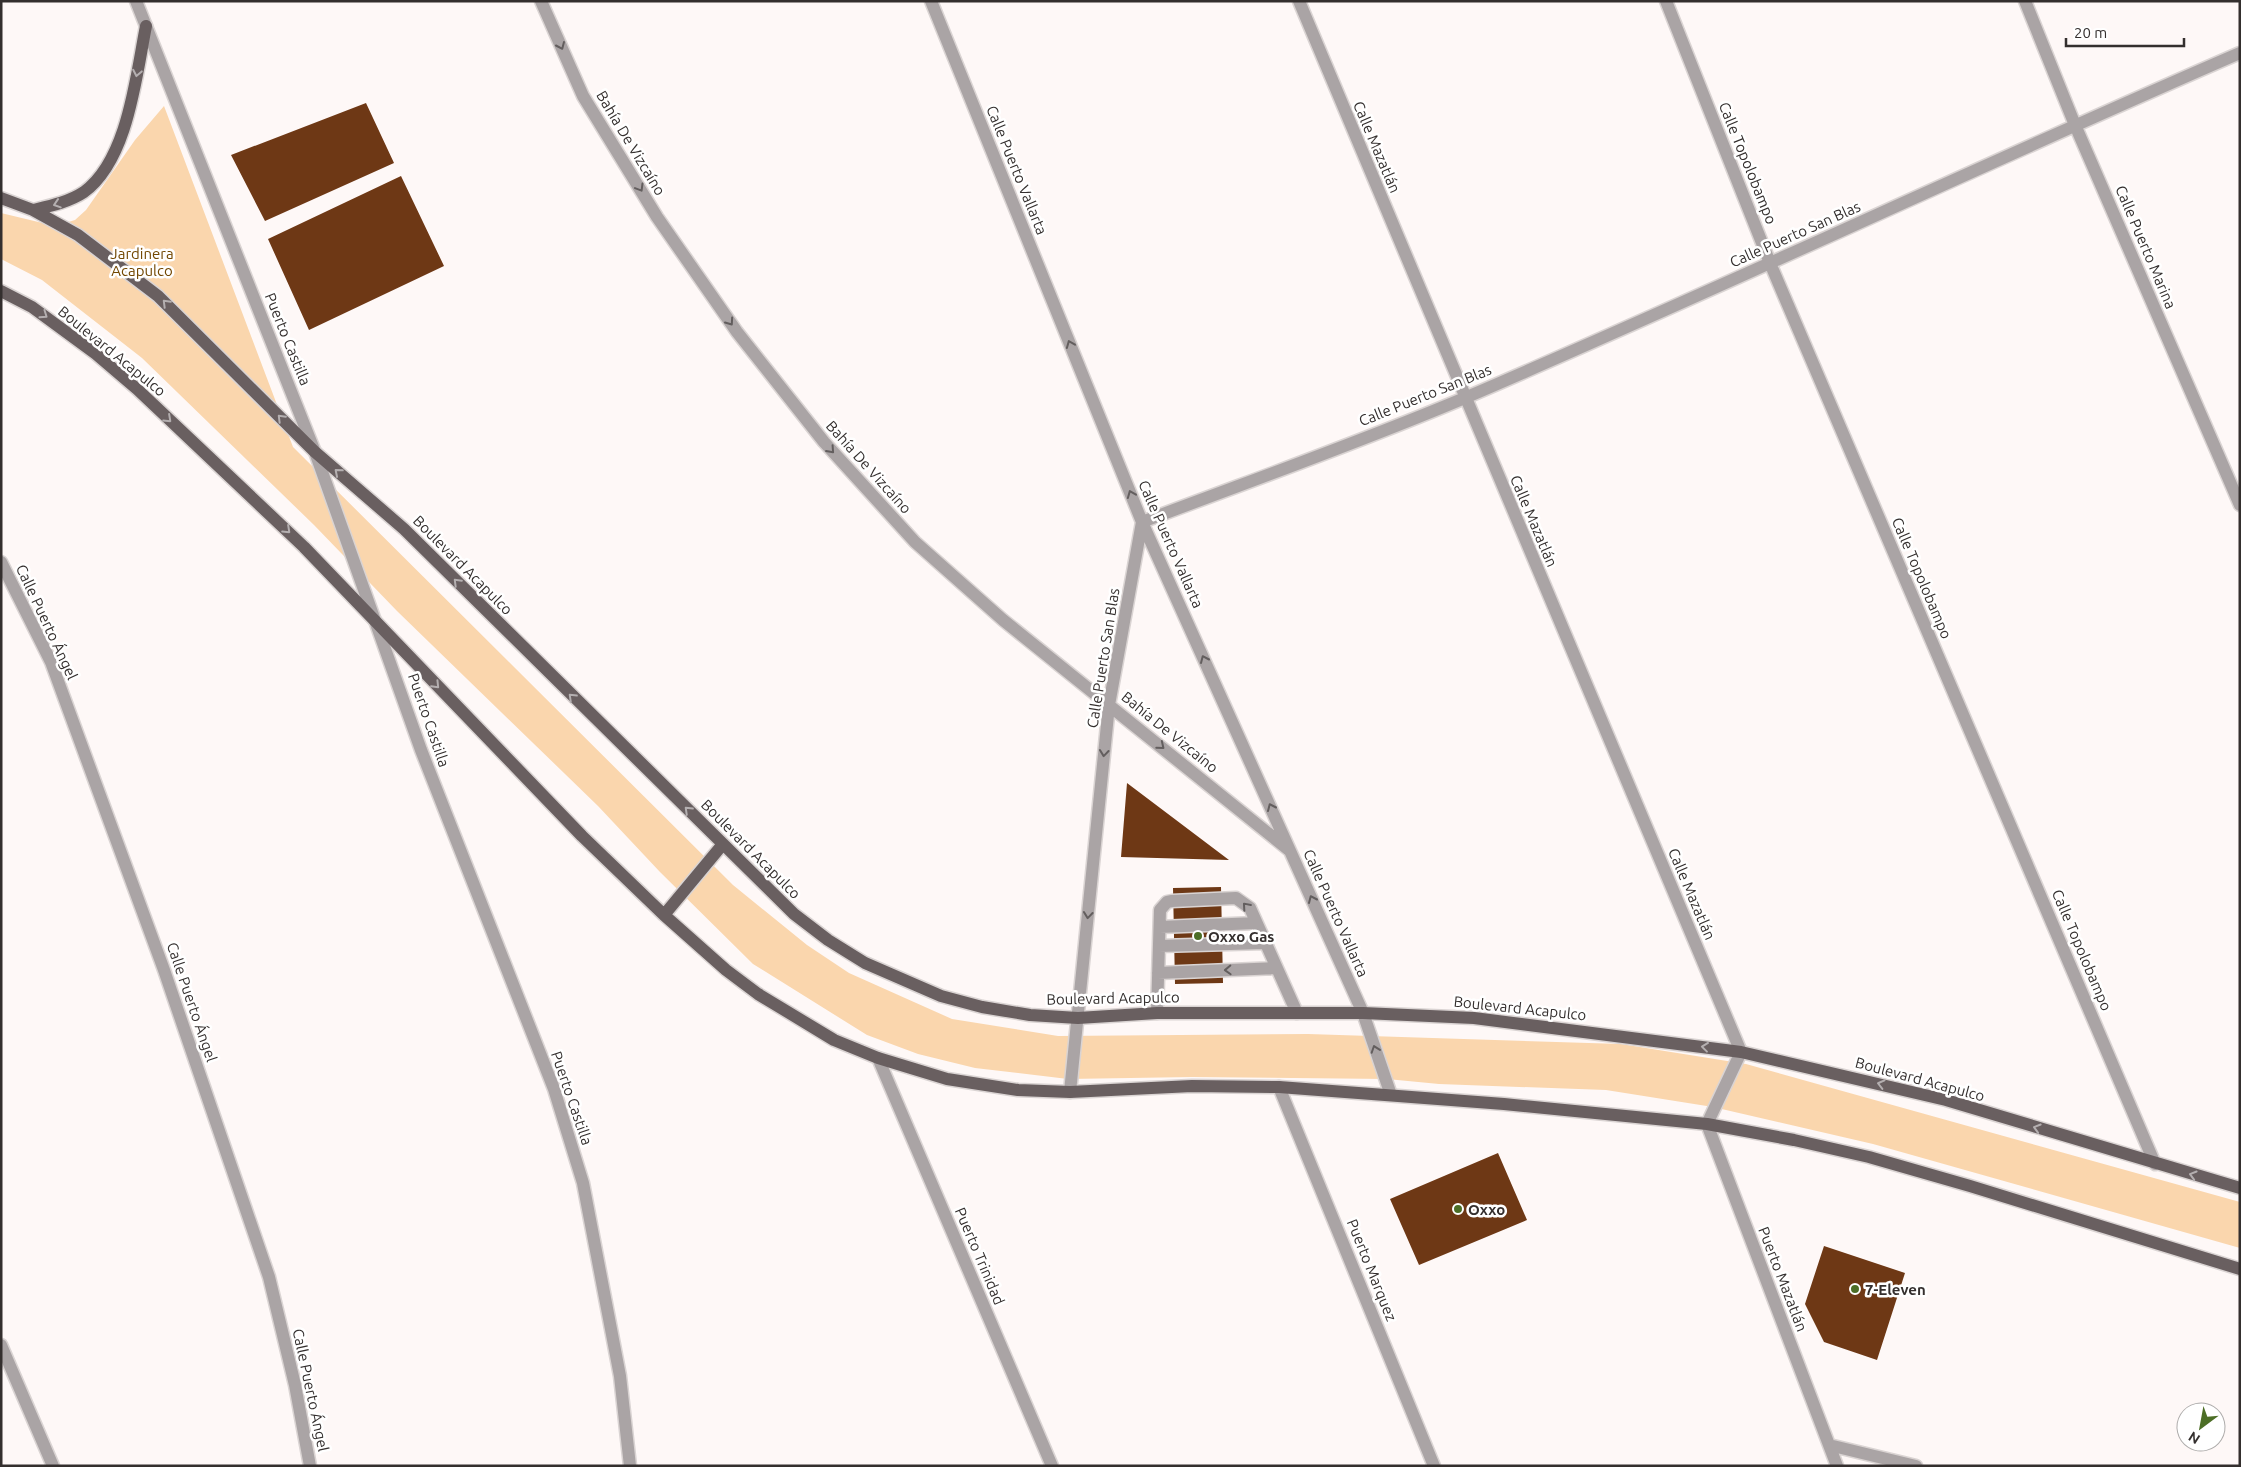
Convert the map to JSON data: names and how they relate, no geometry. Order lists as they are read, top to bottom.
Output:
{
  "streets": {
    "main road": ["Boulevard Acapulco"],
    "street": [
      "Bahía De Vizcaíno",
      "Calle Mazatlán",
      "Calle Topolobampo",
      "Calle Puerto Vallarta",
      "Calle Puerto San Blas",
      "Calle Puerto Marina",
      "Puerto Castilla",
      "Calle Puerto Ángel",
      "Puerto Trinidad",
      "Puerto Marquez",
      "Puerto Mazatlán"
    ]
  },
  "crossings": [
    ["Bahía De Vizcaíno", "Calle Puerto Vallarta"],
    ["Bahía De Vizcaíno", "Calle Puerto San Blas"],
    ["Calle Mazatlán", "Calle Puerto San Blas"],
    ["Calle Mazatlán", "Boulevard Acapulco"],
    ["Calle Topolobampo", "Calle Puerto San Blas"],
    ["Calle Topolobampo", "Boulevard Acapulco"],
    ["Calle Puerto Vallarta", "Calle Puerto San Blas"],
    ["Calle Puerto Vallarta", "Boulevard Acapulco"],
    ["Calle Puerto San Blas", "Calle Puerto Marina"],
    ["Calle Puerto San Blas", "Boulevard Acapulco"],
    ["Puerto Castilla", "Boulevard Acapulco"],
    ["Boulevard Acapulco", "Puerto Trinidad"],
    ["Boulevard Acapulco", "Puerto Marquez"],
    ["Boulevard Acapulco", "Puerto Mazatlán"]
  ],
  "one_way": ["Bahía De Vizcaíno", "Calle Puerto Vallarta"],
  "parks": ["Jardinera Acapulco"],
  "places": ["Oxxo Gas", "Oxxo", "7-Eleven"],
  "scale_bar": "20 m",
  "north": "bottom left"
}
